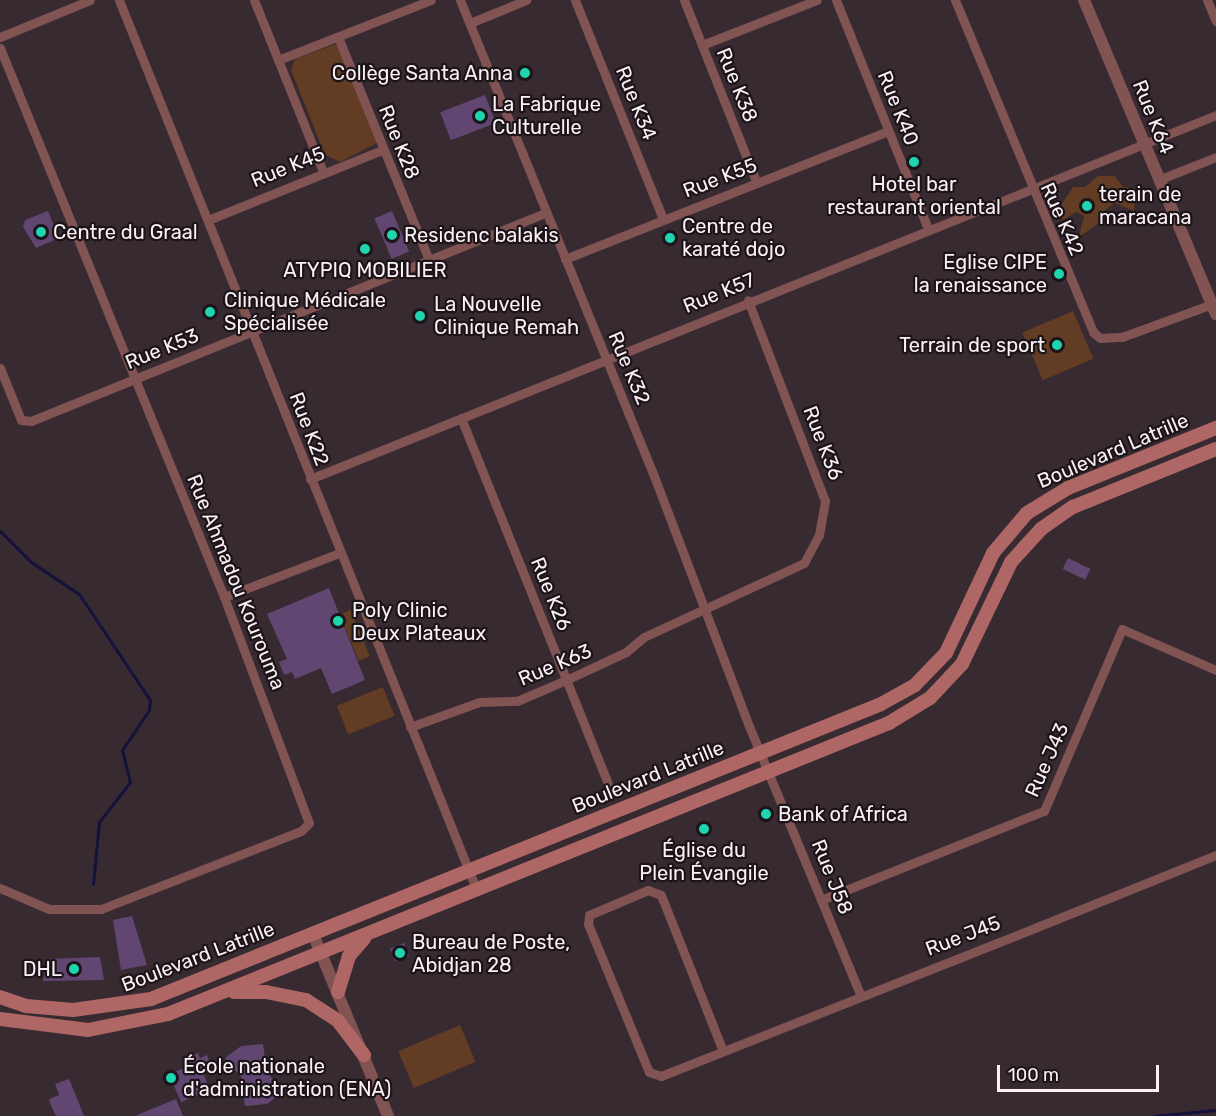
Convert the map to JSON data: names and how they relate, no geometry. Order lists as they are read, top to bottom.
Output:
{
  "streets": {
    "main road": ["Boulevard Latrille"],
    "street": [
      "Rue K38",
      "Rue K34",
      "Rue K40",
      "Rue K64",
      "Rue K28",
      "Rue K45",
      "Rue K55",
      "Rue K42",
      "Rue K57",
      "Rue K53",
      "Rue K32",
      "Rue K22",
      "Rue K36",
      "Rue Ahmadou Kourouma",
      "Rue K26",
      "Rue K63",
      "Rue J43",
      "Rue J58",
      "Rue J45"
    ]
  },
  "crossings": [
    ["Rue K38", "Rue K55"],
    ["Rue K34", "Rue K55"],
    ["Rue K40", "Rue K55"],
    ["Rue K40", "Rue K57"],
    ["Rue K64", "Rue K42"],
    ["Rue K64", "Rue K57"],
    ["Rue K28", "Rue K45"],
    ["Rue K28", "Rue K53"],
    ["Rue K45", "Rue K22"],
    ["Rue K55", "Rue K32"],
    ["Rue K42", "Rue K57"],
    ["Rue K57", "Rue K32"],
    ["Rue K57", "Rue K22"],
    ["Rue K57", "Rue K36"],
    ["Rue K57", "Rue K26"],
    ["Rue K53", "Rue K32"],
    ["Rue K53", "Rue K22"],
    ["Rue K53", "Rue Ahmadou Kourouma"],
    ["Rue K32", "Rue K36"],
    ["Rue K32", "Boulevard Latrille"],
    ["Rue K32", "Rue K63"],
    ["Rue K32", "Rue J58"],
    ["Rue K22", "Boulevard Latrille"],
    ["Rue K22", "Rue K63"],
    ["Rue K36", "Rue K63"],
    ["Boulevard Latrille", "Rue J58"],
    ["Rue K26", "Rue K63"],
    ["Rue J43", "Rue J58"],
    ["Rue J58", "Rue J45"]
  ],
  "places": [
    "Collège Santa Anna",
    "La Fabrique Culturelle",
    "Hotel bar restaurant oriental",
    "terain de maracana",
    "Centre du Graal",
    "Residenc balakis",
    "Centre de karaté dojo",
    "ATYPIQ MOBILIER",
    "Eglise CIPE la renaissance",
    "Clinique Médicale Spécialisée",
    "La Nouvelle Clinique Remah",
    "Terrain de sport",
    "Poly Clinic Deux Plateaux",
    "Bank of Africa",
    "Église du Plein Évangile",
    "Bureau de Poste, Abidjan 28",
    "DHL",
    "École nationale d'administration (ENA)"
  ],
  "scale_bar": "100 m"
}
